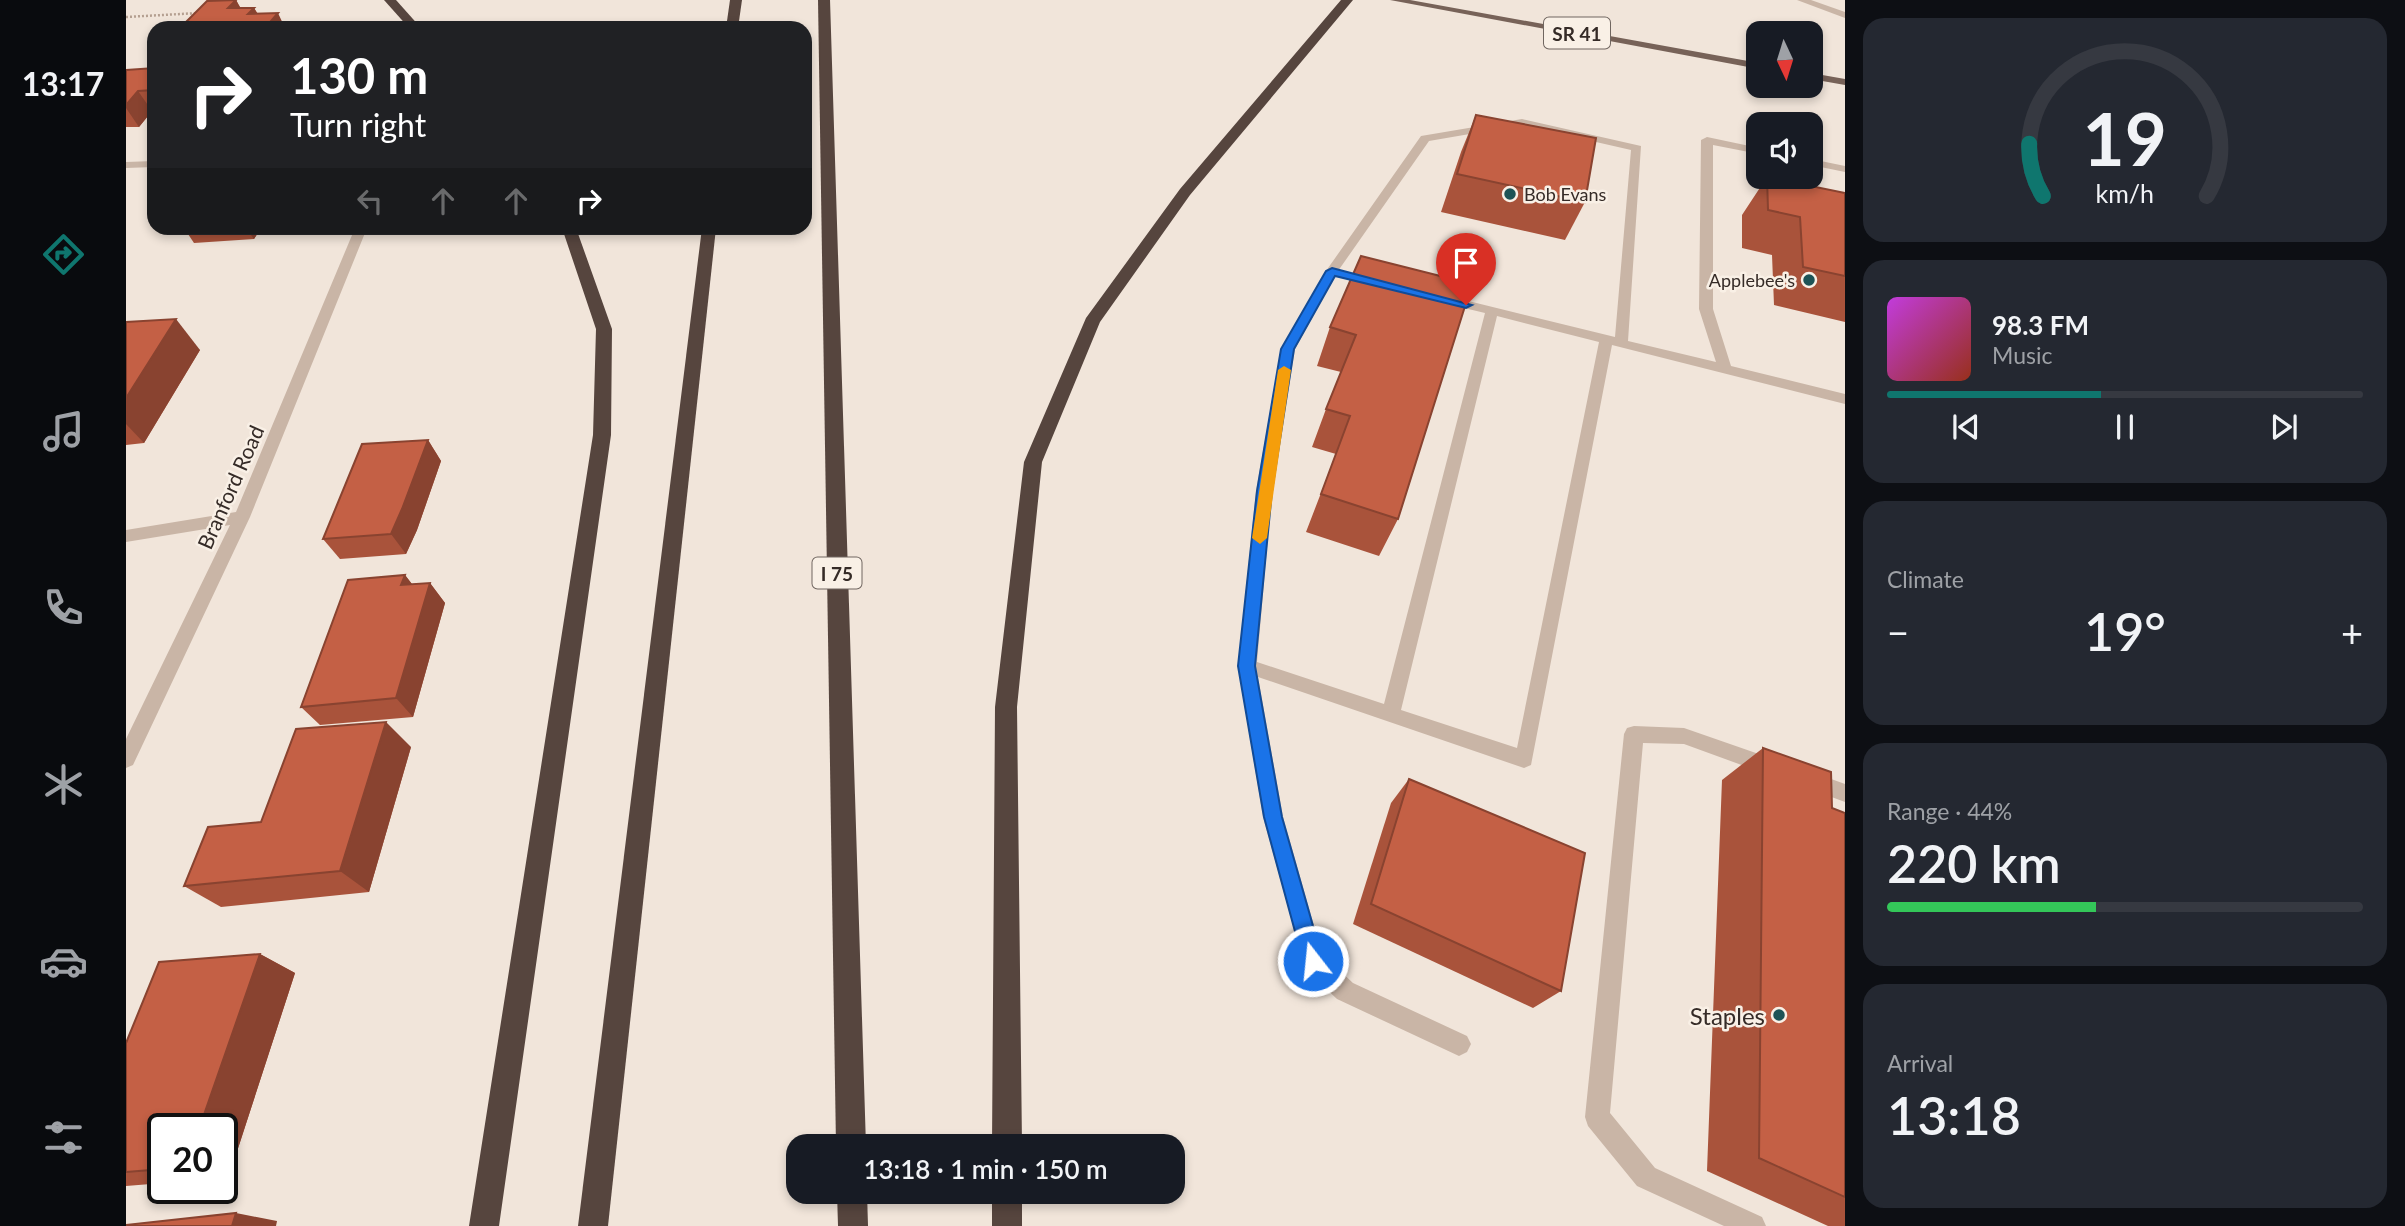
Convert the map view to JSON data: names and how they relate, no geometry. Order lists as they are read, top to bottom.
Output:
{
  "streets": {
    "highway": ["I 75"],
    "main road": ["SR 41"],
    "street": ["Branford Road"]
  },
  "places": ["Bob Evans", "Applebee's", "Staples"],
  "north": "bottom",
  "page": {
    "tabs": "13:17",
    "turn": ["130 m", "Turn right"],
    "song": ["98.3 FM", "Music"],
    "tile": [
      "Climate",
      ["Range · 44%", "220 km"],
      ["Arrival", "13:18"]
    ],
    "heat": ["−", "19°", "+"],
    "limit": "20",
    "trip": "13:18 · 1 min · 150 m",
    "gauge": ["19", "km/h"]
  }
}
